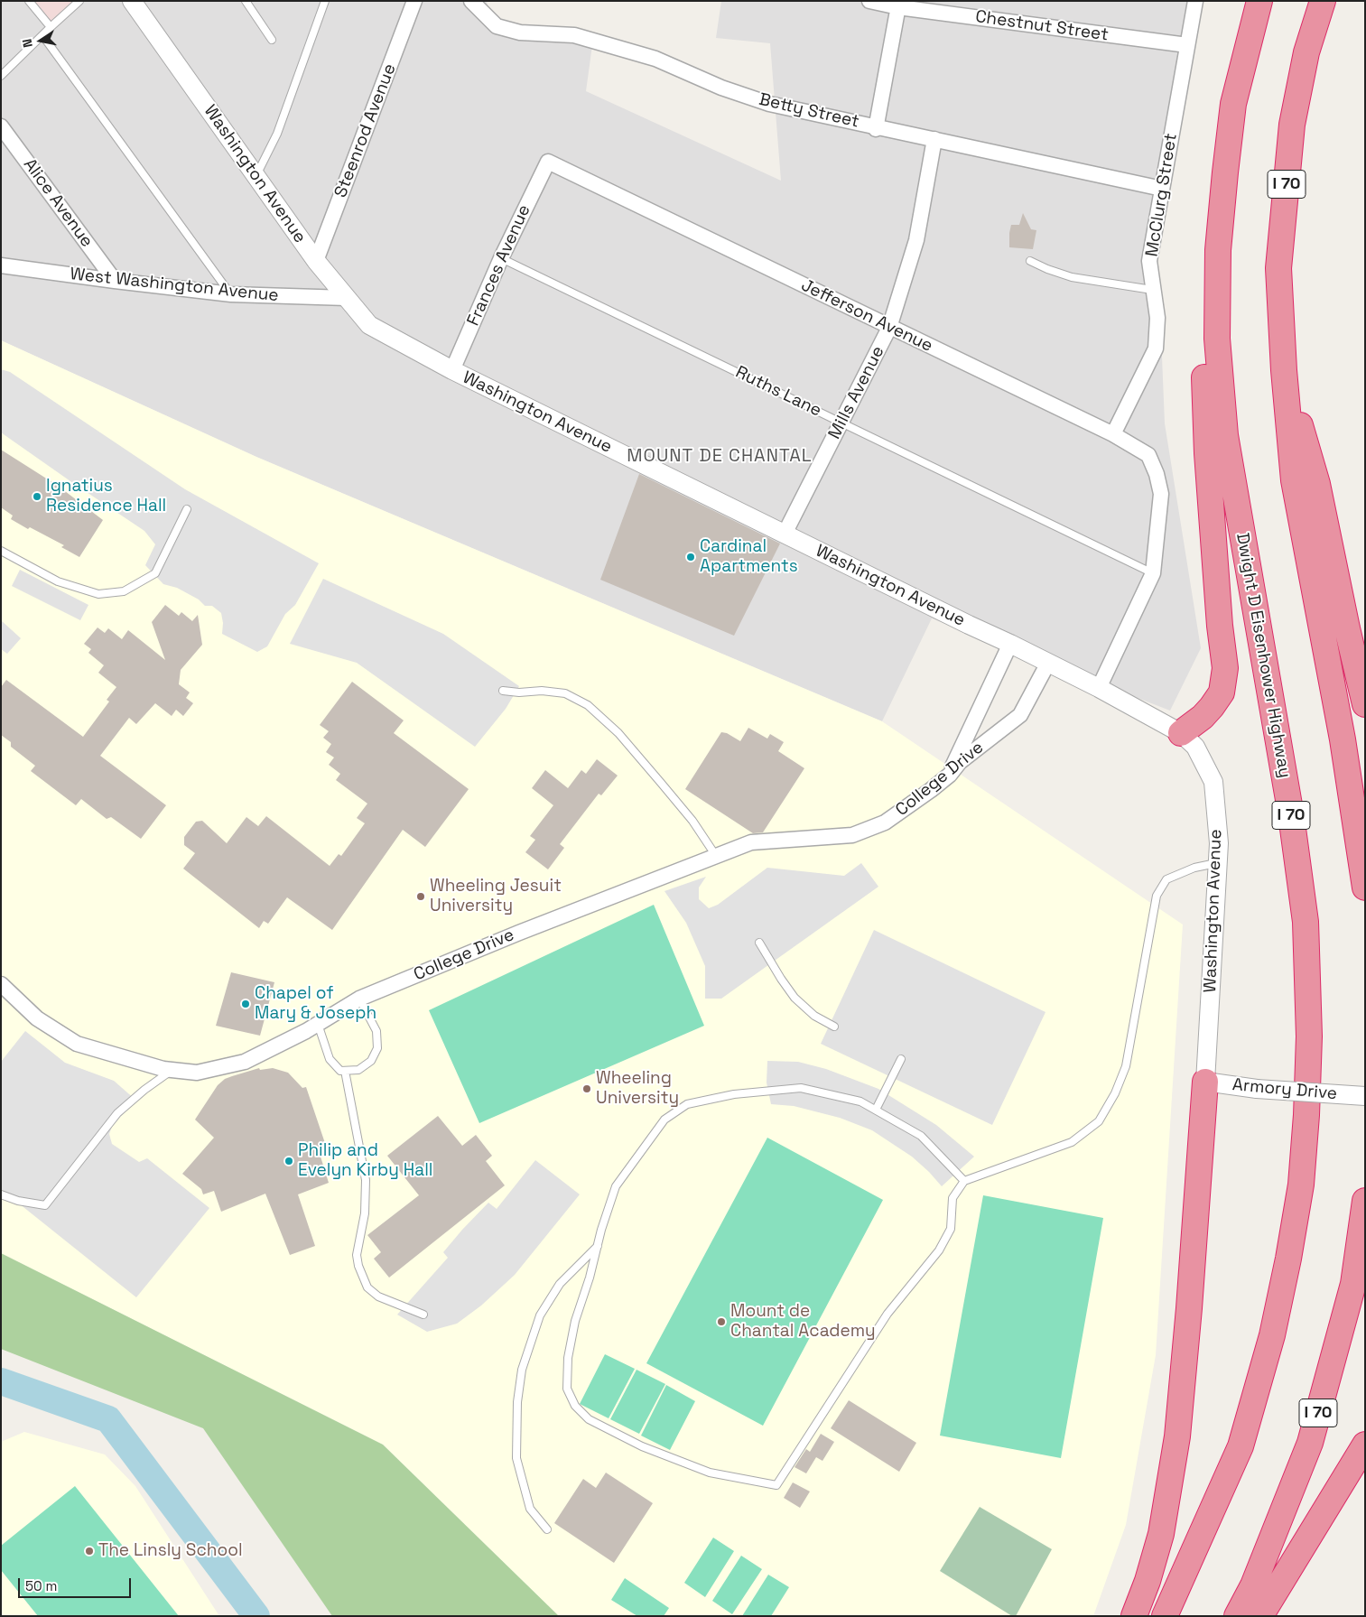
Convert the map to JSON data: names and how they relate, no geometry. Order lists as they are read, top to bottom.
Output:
{
  "streets": {
    "highway": ["I 70", "Dwight D Eisenhower Highway"],
    "street": [
      "Chestnut Street",
      "Betty Street",
      "Steenrod Avenue",
      "Washington Avenue",
      "McClurg Street",
      "Alice Avenue",
      "Frances Avenue",
      "West Washington Avenue",
      "Jefferson Avenue",
      "Mills Avenue",
      "College Drive",
      "Armory Drive"
    ],
    "lane": ["Ruths Lane"]
  },
  "crossings": [
    ["Chestnut Street", "McClurg Street"],
    ["Betty Street", "McClurg Street"],
    ["Betty Street", "Mills Avenue"],
    ["Steenrod Avenue", "Washington Avenue"],
    ["Washington Avenue", "Frances Avenue"],
    ["Washington Avenue", "West Washington Avenue"],
    ["Washington Avenue", "Mills Avenue"],
    ["Washington Avenue", "College Drive"],
    ["Washington Avenue", "Armory Drive"],
    ["McClurg Street", "Jefferson Avenue"],
    ["Alice Avenue", "West Washington Avenue"],
    ["Frances Avenue", "Jefferson Avenue"],
    ["Frances Avenue", "Ruths Lane"],
    ["Jefferson Avenue", "Ruths Lane"],
    ["Jefferson Avenue", "Mills Avenue"],
    ["Ruths Lane", "Mills Avenue"]
  ],
  "districts": ["MOUNT DE CHANTAL"],
  "places": [
    "Ignatius Residence Hall",
    "Cardinal Apartments",
    "Wheeling Jesuit University",
    "Chapel of Mary & Joseph",
    "Wheeling University",
    "Philip and Evelyn Kirby Hall",
    "Mount de Chantal Academy",
    "The Linsly School"
  ],
  "scale_bar": "50 m",
  "north": "left"
}
